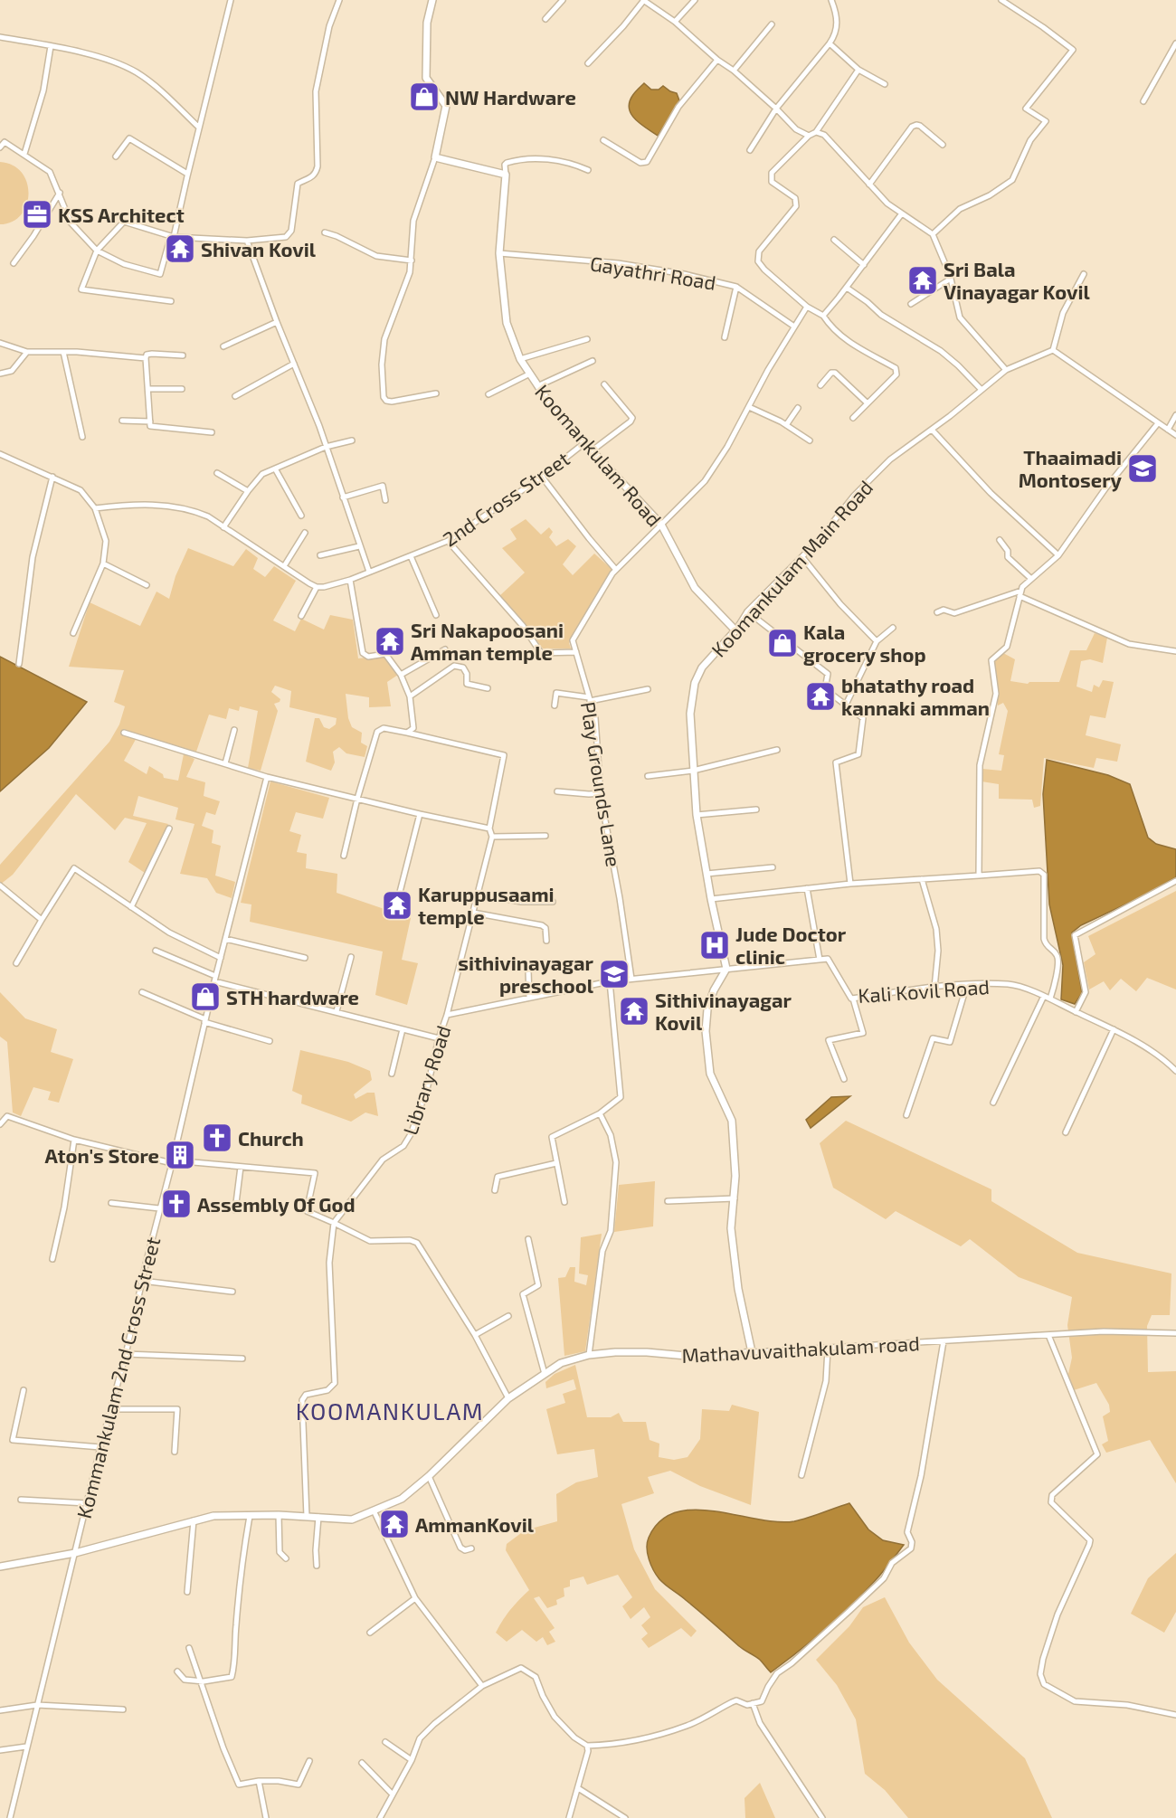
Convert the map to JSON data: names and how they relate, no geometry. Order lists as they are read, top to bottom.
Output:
{
  "streets": {
    "street": [
      "Gayathri Road",
      "Koomankulam Road",
      "2nd Cross Street",
      "Koomankulam Main Road",
      "Play Grounds Lane",
      "Kali Kovil Road",
      "Library Road",
      "Mathavuvaithakulam road",
      "Kommankulam 2nd Cross Street"
    ]
  },
  "crossings": [
    ["Gayathri Road", "Koomankulam Road"],
    ["Gayathri Road", "Play Grounds Lane"],
    ["Koomankulam Road", "2nd Cross Street"],
    ["Koomankulam Road", "Koomankulam Main Road"],
    ["Koomankulam Road", "Play Grounds Lane"],
    ["Mathavuvaithakulam road", "Kommankulam 2nd Cross Street"]
  ],
  "districts": ["KOOMANKULAM"],
  "places": {
    "shop": ["NW Hardware", "Kala grocery shop", "STH hardware"],
    "office": ["KSS Architect"],
    "temple": [
      "Shivan Kovil",
      "Sri Bala Vinayagar Kovil",
      "Sri Nakapoosani Amman temple",
      "bhatathy road kannaki amman",
      "Karuppusaami temple",
      "Sithivinayagar Kovil",
      "AmmanKovil"
    ],
    "school or university": ["Thaaimadi Montosery", "sithivinayagar preschool"],
    "hospital": ["Jude Doctor clinic"],
    "church": ["Church", "Assembly Of God"],
    "building": ["Aton's Store"]
  }
}
